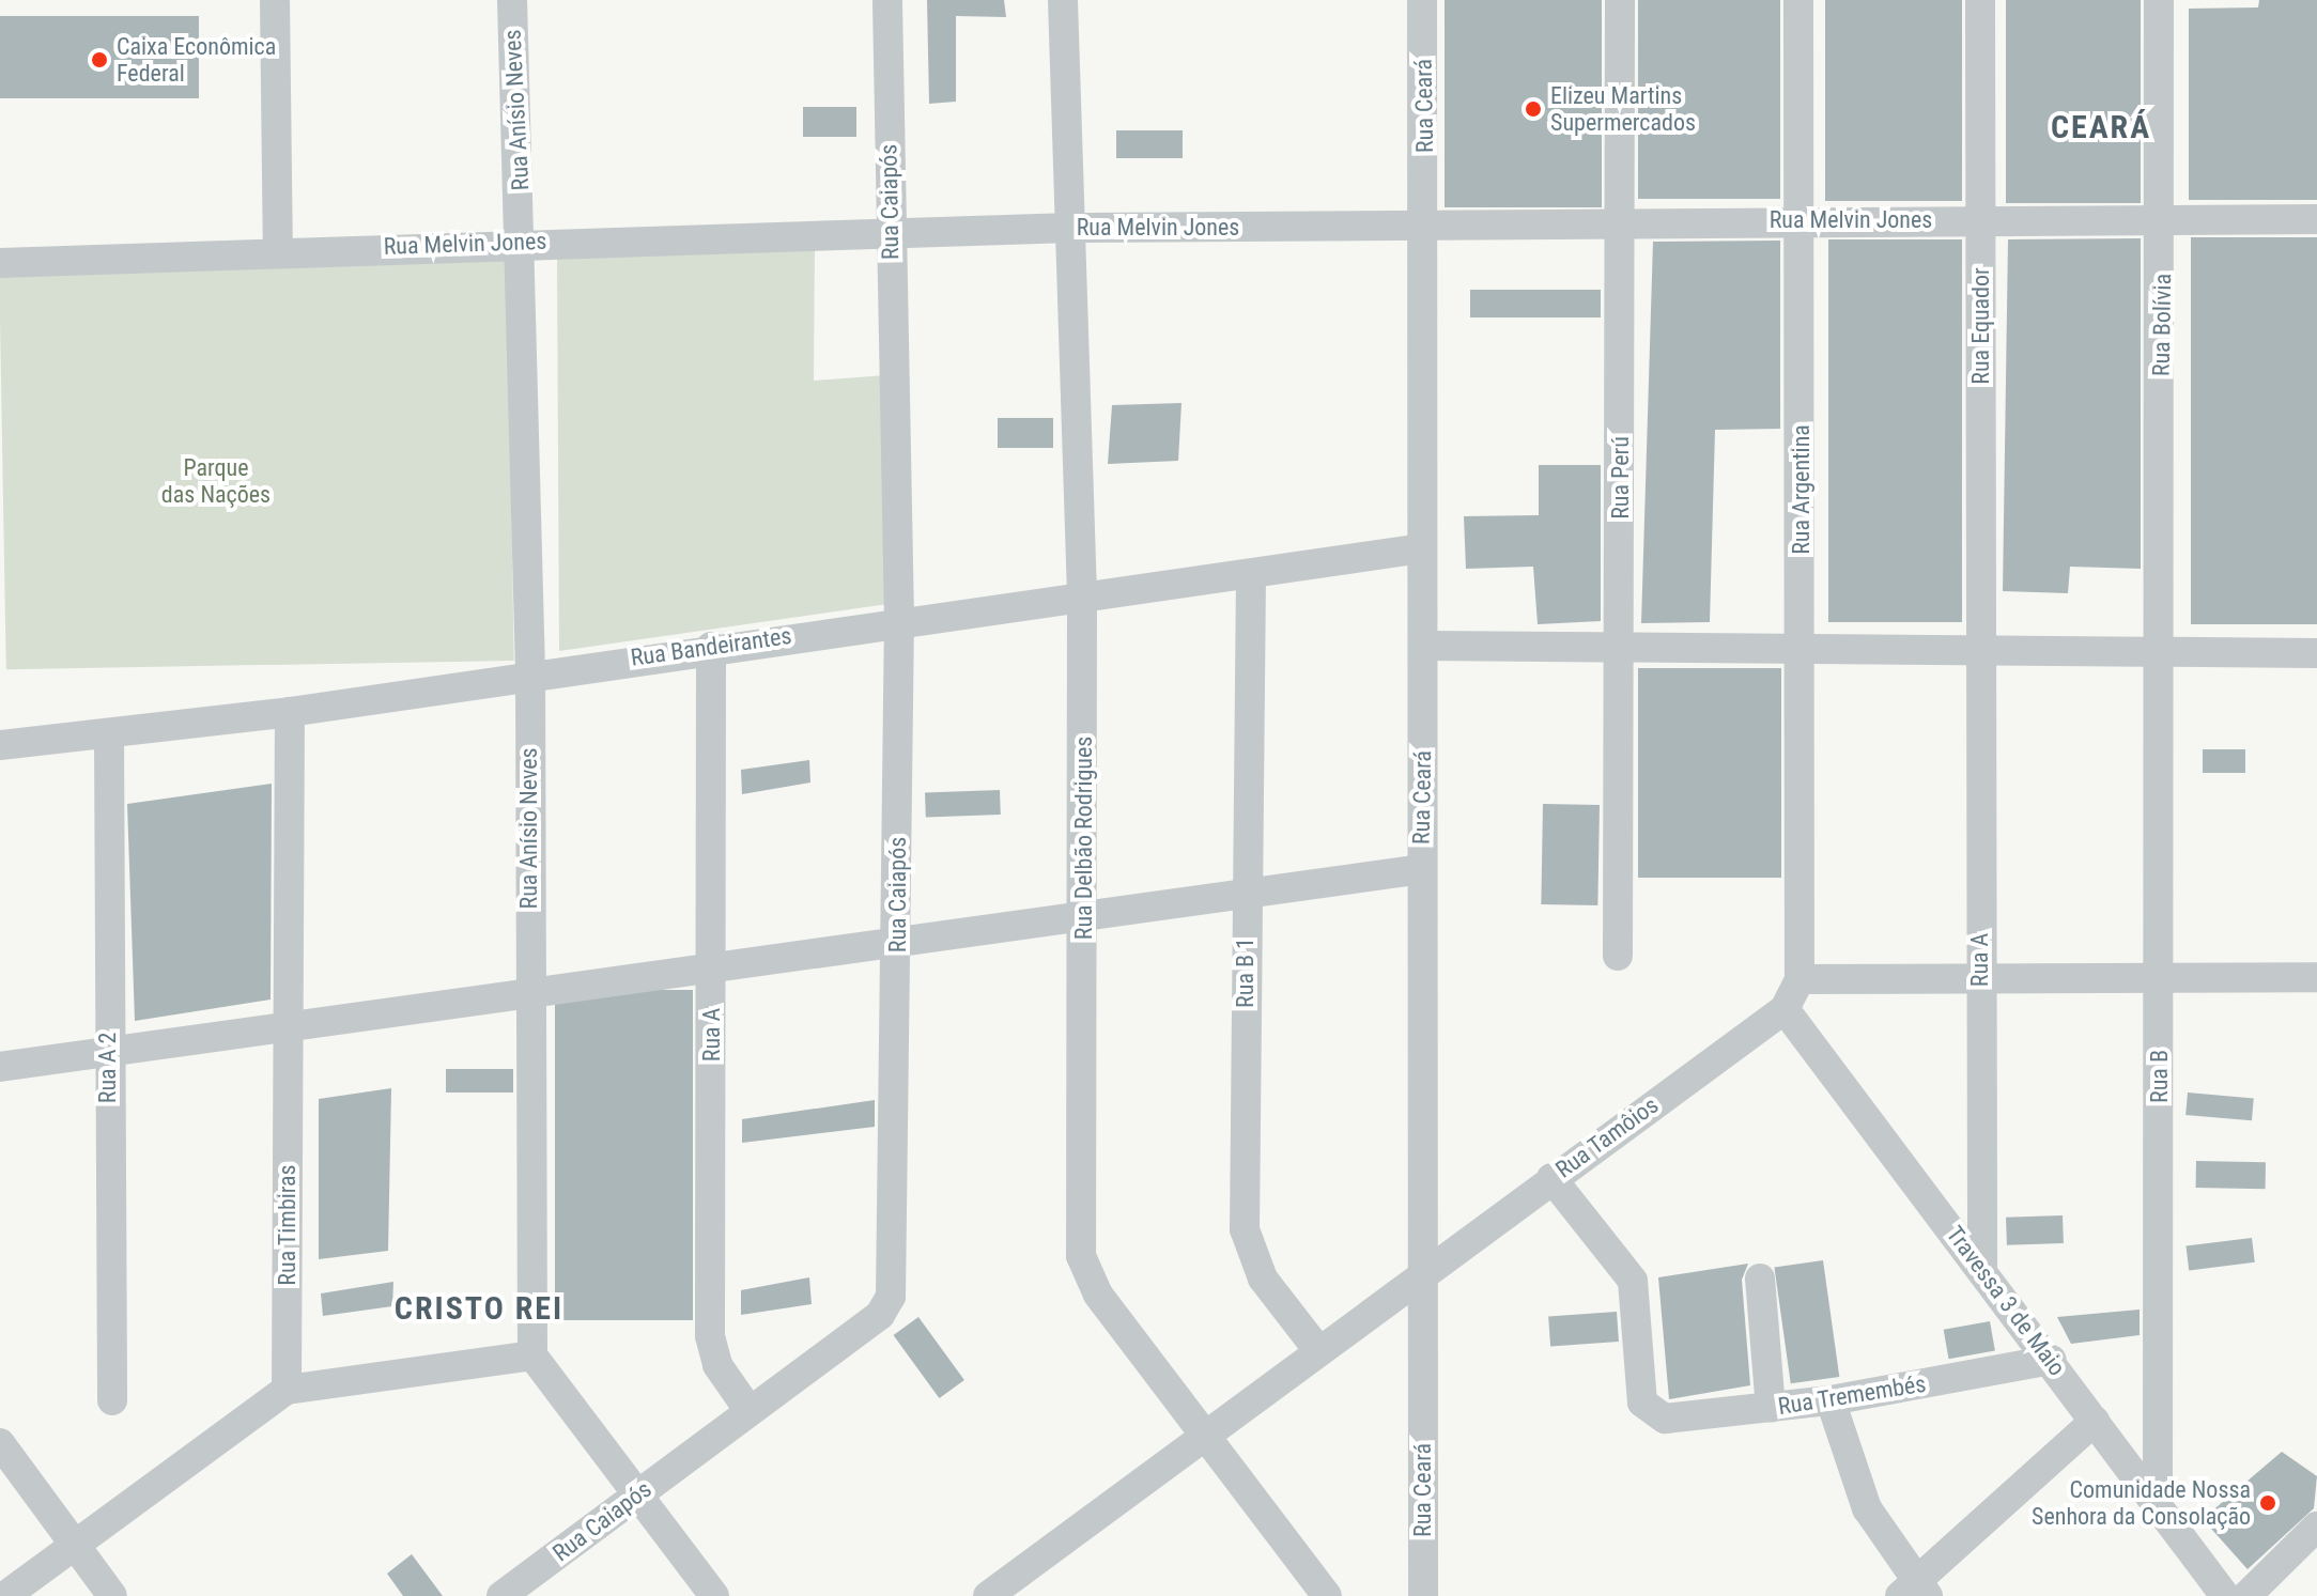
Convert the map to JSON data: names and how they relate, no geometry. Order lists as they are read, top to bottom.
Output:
{
  "streets": {
    "street": [
      "Rua Ceará",
      "Rua Anísio Neves",
      "Rua Caiapós",
      "Rua Melvin Jones",
      "Rua Bolívia",
      "Rua Equador",
      "Rua Perú",
      "Rua Argentina",
      "Rua Bandeirantes",
      "Rua Delbão Rodrigues",
      "Rua A",
      "Rua B 1",
      "Rua A 2",
      "Rua B",
      "Rua Tamôios",
      "Rua Timbiras",
      "Travessa 3 de Maio",
      "Rua Tremembés"
    ]
  },
  "crossings": [
    ["Rua Ceará", "Rua Melvin Jones"],
    ["Rua Ceará", "Rua Bandeirantes"],
    ["Rua Ceará", "Rua Tamôios"],
    ["Rua Anísio Neves", "Rua Melvin Jones"],
    ["Rua Anísio Neves", "Rua Bandeirantes"],
    ["Rua Caiapós", "Rua Melvin Jones"],
    ["Rua Caiapós", "Rua Bandeirantes"],
    ["Rua Caiapós", "Rua A"],
    ["Rua Melvin Jones", "Rua Bolívia"],
    ["Rua Melvin Jones", "Rua Equador"],
    ["Rua Melvin Jones", "Rua Perú"],
    ["Rua Melvin Jones", "Rua Argentina"],
    ["Rua Melvin Jones", "Rua Delbão Rodrigues"],
    ["Rua Bolívia", "Rua B"],
    ["Rua Equador", "Rua A"],
    ["Rua Argentina", "Rua Tamôios"],
    ["Rua Bandeirantes", "Rua Delbão Rodrigues"],
    ["Rua Bandeirantes", "Rua A"],
    ["Rua Bandeirantes", "Rua B 1"],
    ["Rua Bandeirantes", "Rua A 2"],
    ["Rua Bandeirantes", "Rua Timbiras"],
    ["Rua Delbão Rodrigues", "Rua Tamôios"],
    ["Rua A", "Travessa 3 de Maio"],
    ["Rua B 1", "Rua Tamôios"],
    ["Rua B", "Travessa 3 de Maio"],
    ["Rua Tamôios", "Travessa 3 de Maio"],
    ["Rua Tamôios", "Rua Tremembés"],
    ["Travessa 3 de Maio", "Rua Tremembés"]
  ],
  "districts": ["CEARÁ", "CRISTO REI"],
  "parks": ["Parque das Nações"],
  "places": ["Caixa Econômica Federal", "Elizeu Martins Supermercados", "Comunidade Nossa Senhora da Consolação"]
}
